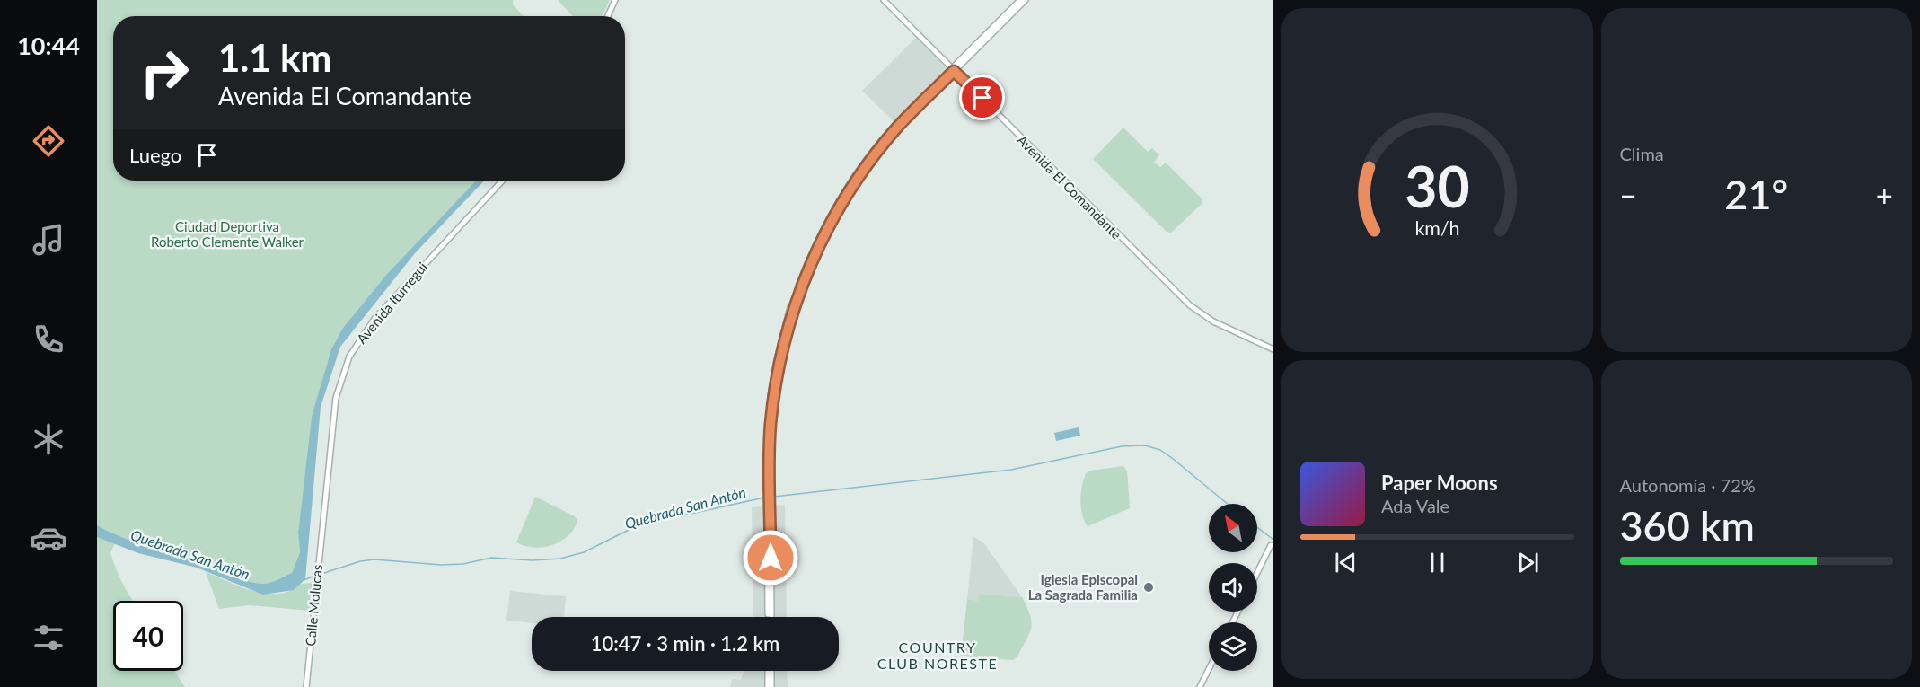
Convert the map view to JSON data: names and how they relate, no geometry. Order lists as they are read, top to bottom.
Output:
{
  "streets": {
    "street": ["Avenida El Comandante", "Avenida Iturregui", "Calle Molucas"]
  },
  "crossings": [
    ["Avenida Iturregui", "Calle Molucas"]
  ],
  "districts": ["COUNTRY CLUB NORESTE"],
  "water": ["Quebrada San Antón"],
  "parks": ["Ciudad Deportiva Roberto Clemente Walker"],
  "places": ["Iglesia Episcopal La Sagrada Familia"],
  "north": "top left",
  "page": {
    "tabs": "10:44",
    "tile": [
      "Clima",
      ["Autonomía · 72%", "360 km"]
    ],
    "turn": ["1.1 km", "Avenida El Comandante"],
    "then": "Luego",
    "heat": ["−", "21°", "+"],
    "song": ["Paper Moons", "Ada Vale"],
    "limit": "40",
    "trip": "10:47 · 3 min · 1.2 km",
    "gauge": ["30", "km/h"]
  }
}
